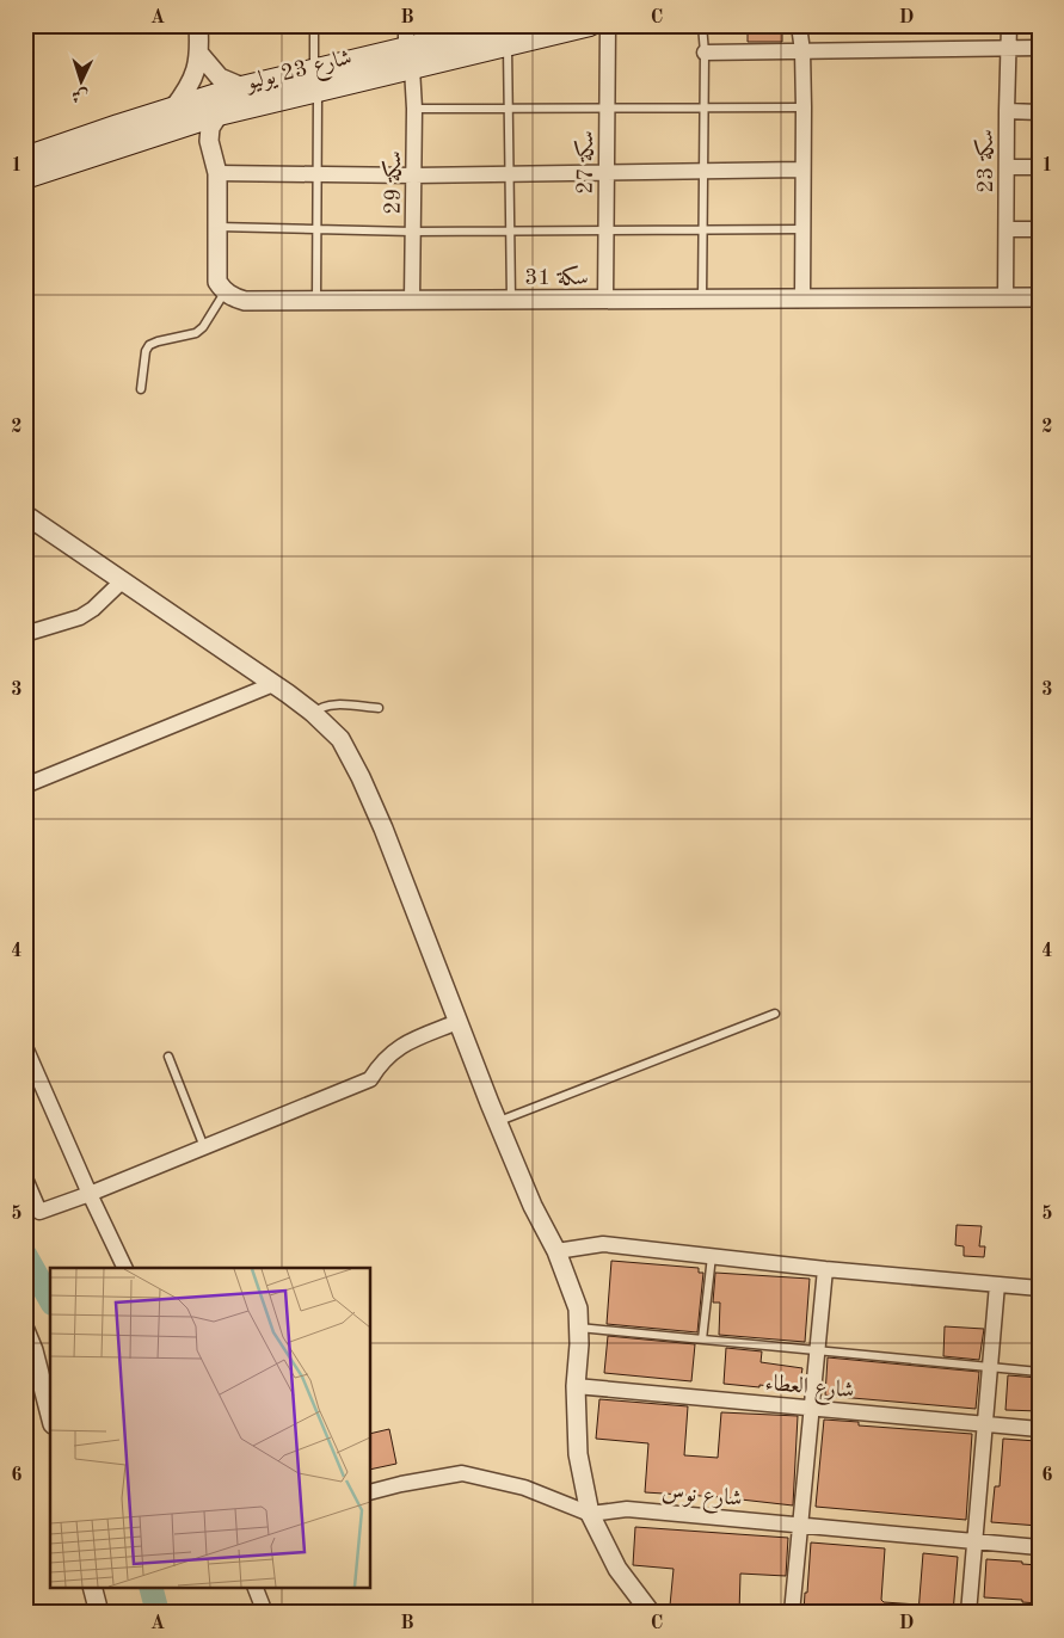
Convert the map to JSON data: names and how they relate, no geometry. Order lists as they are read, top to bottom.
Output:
{
  "streets": {
    "main road": ["شارع 23 يوليو"],
    "street": [
      "سكة 23",
      "سكة 27",
      "سكة 29",
      "سكة 31",
      "شارع العطاء",
      "شارع نوس"
    ]
  },
  "crossings": [
    ["شارع 23 يوليو", "سكة 29"],
    ["سكة 23", "سكة 31"],
    ["سكة 27", "سكة 31"],
    ["سكة 29", "سكة 31"]
  ],
  "north": "bottom",
  "grid": {
    "columns": [
      "A",
      "B",
      "C",
      "D"
    ],
    "rows": [
      "1",
      "2",
      "3",
      "4",
      "5",
      "6"
    ]
  }
}
